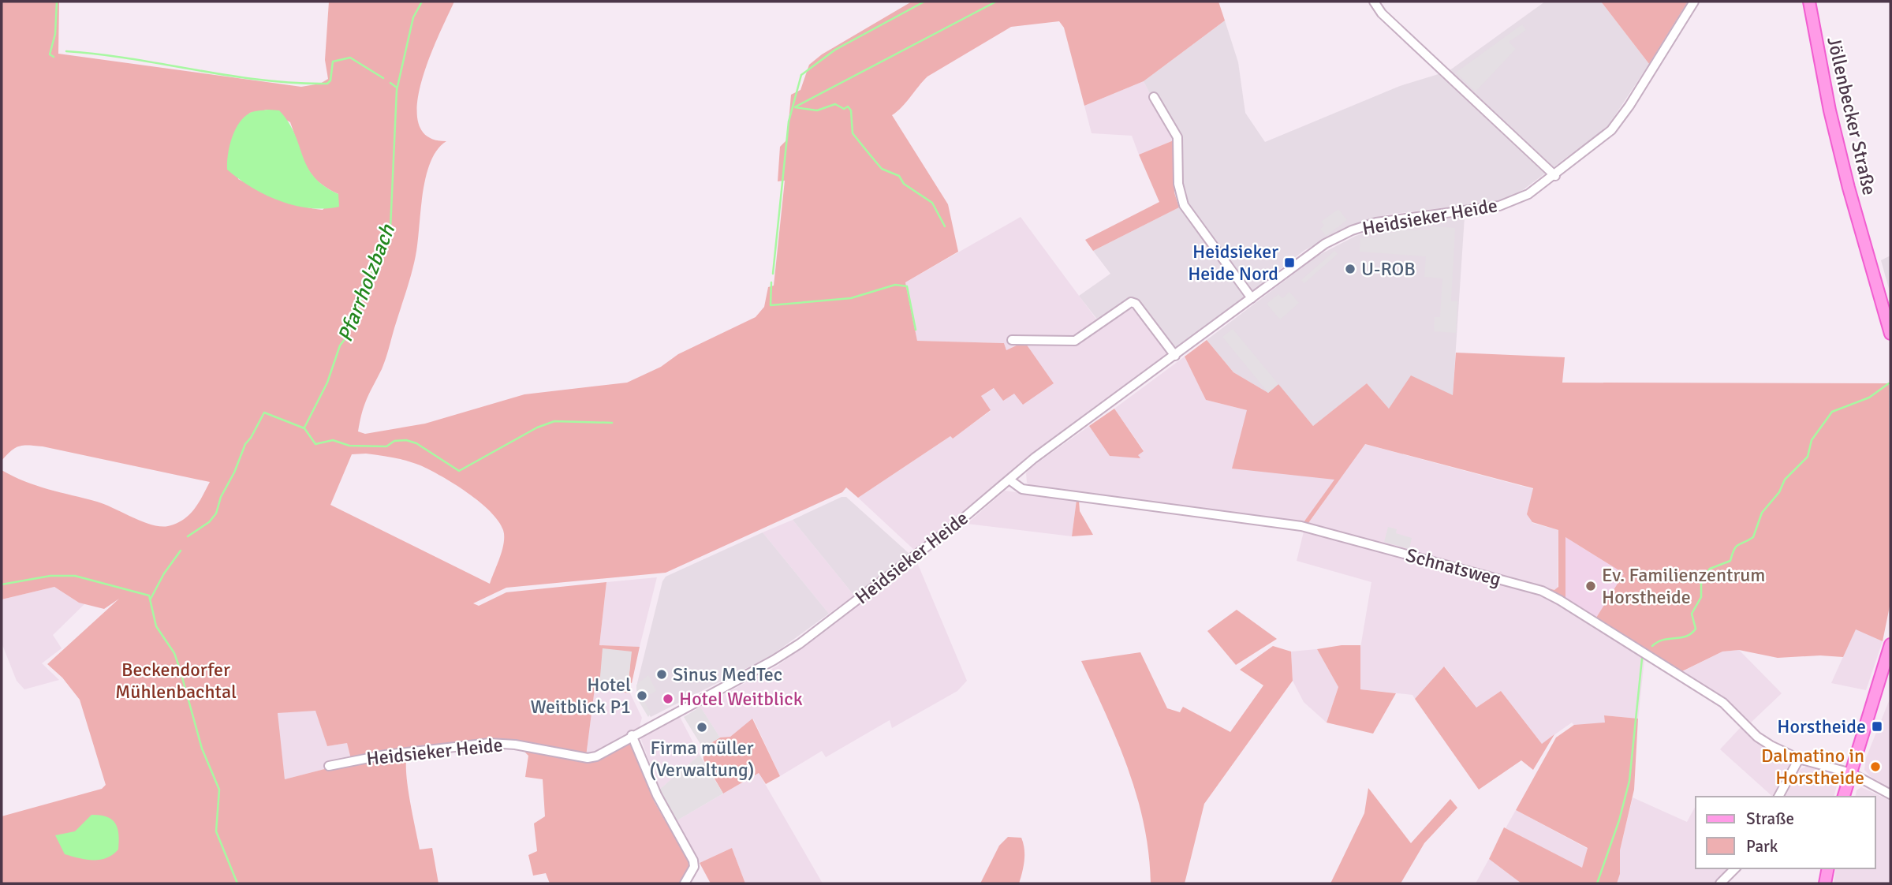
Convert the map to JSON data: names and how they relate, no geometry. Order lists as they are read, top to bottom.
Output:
{
  "streets": {
    "main road": ["Jöllenbecker Straße"],
    "street": ["Heidsieker Heide", "Schnatsweg"]
  },
  "crossings": [
    ["Heidsieker Heide", "Schnatsweg"]
  ],
  "water": ["Pfarrholzbach"],
  "parks": ["Beckendorfer Mühlenbachtal"],
  "places": {
    "transit": ["Heidsieker Heide Nord", "Horstheide"],
    "other": [
      "U-ROB",
      "Ev. Familienzentrum Horstheide",
      "Sinus MedTec",
      "Hotel Weitblick P1",
      "Hotel Weitblick",
      "Firma müller (Verwaltung)",
      "Dalmatino in Horstheide"
    ]
  },
  "legend": ["Straße", "Park"]
}
